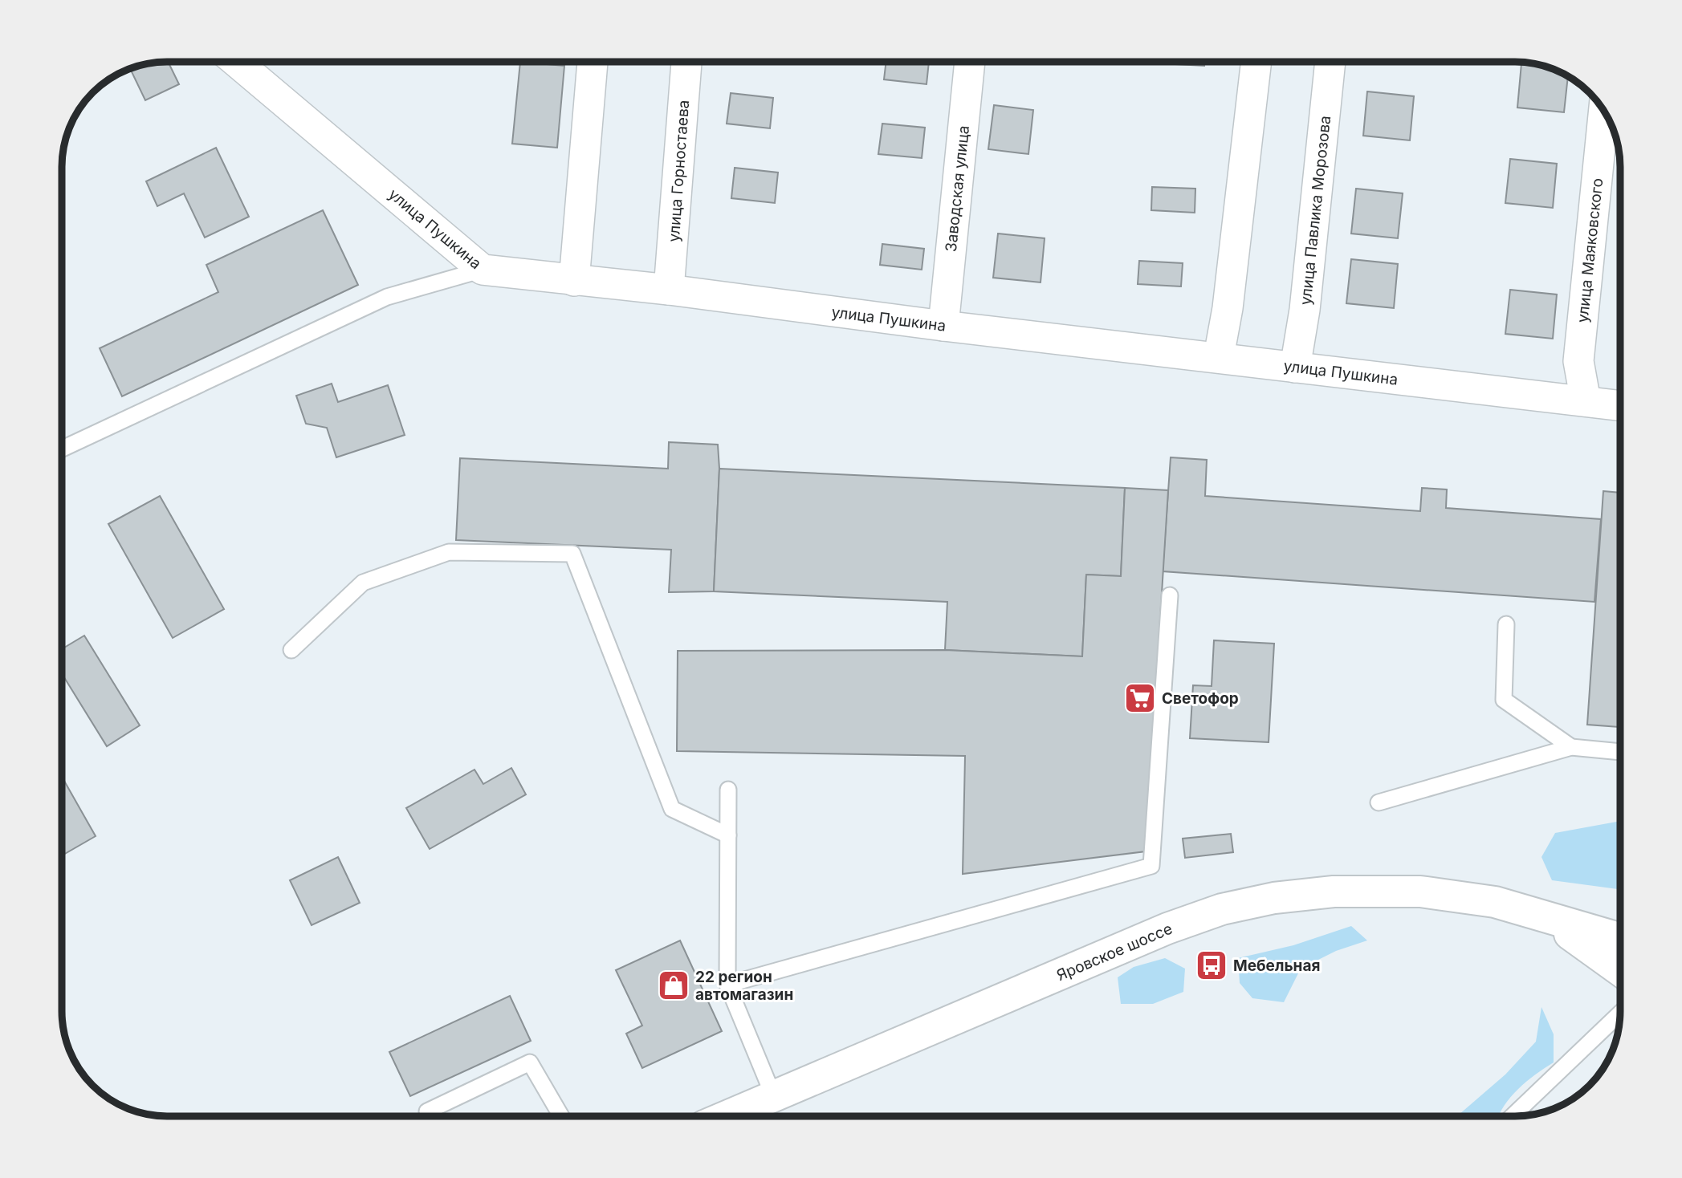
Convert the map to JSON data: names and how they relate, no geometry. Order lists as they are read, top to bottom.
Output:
{
  "streets": {
    "main road": ["Яровское шоссе"],
    "street": [
      "улица Горностаева",
      "Заводская улица",
      "улица Павлика Морозова",
      "улица Пушкина",
      "улица Маяковского"
    ]
  },
  "crossings": [
    ["улица Горностаева", "улица Пушкина"],
    ["Заводская улица", "улица Пушкина"],
    ["улица Павлика Морозова", "улица Пушкина"],
    ["улица Пушкина", "улица Маяковского"]
  ],
  "places": {
    "supermarket": ["Светофор"],
    "bus stop": ["Мебельная"],
    "shop": ["22 регион автомагазин"]
  }
}
